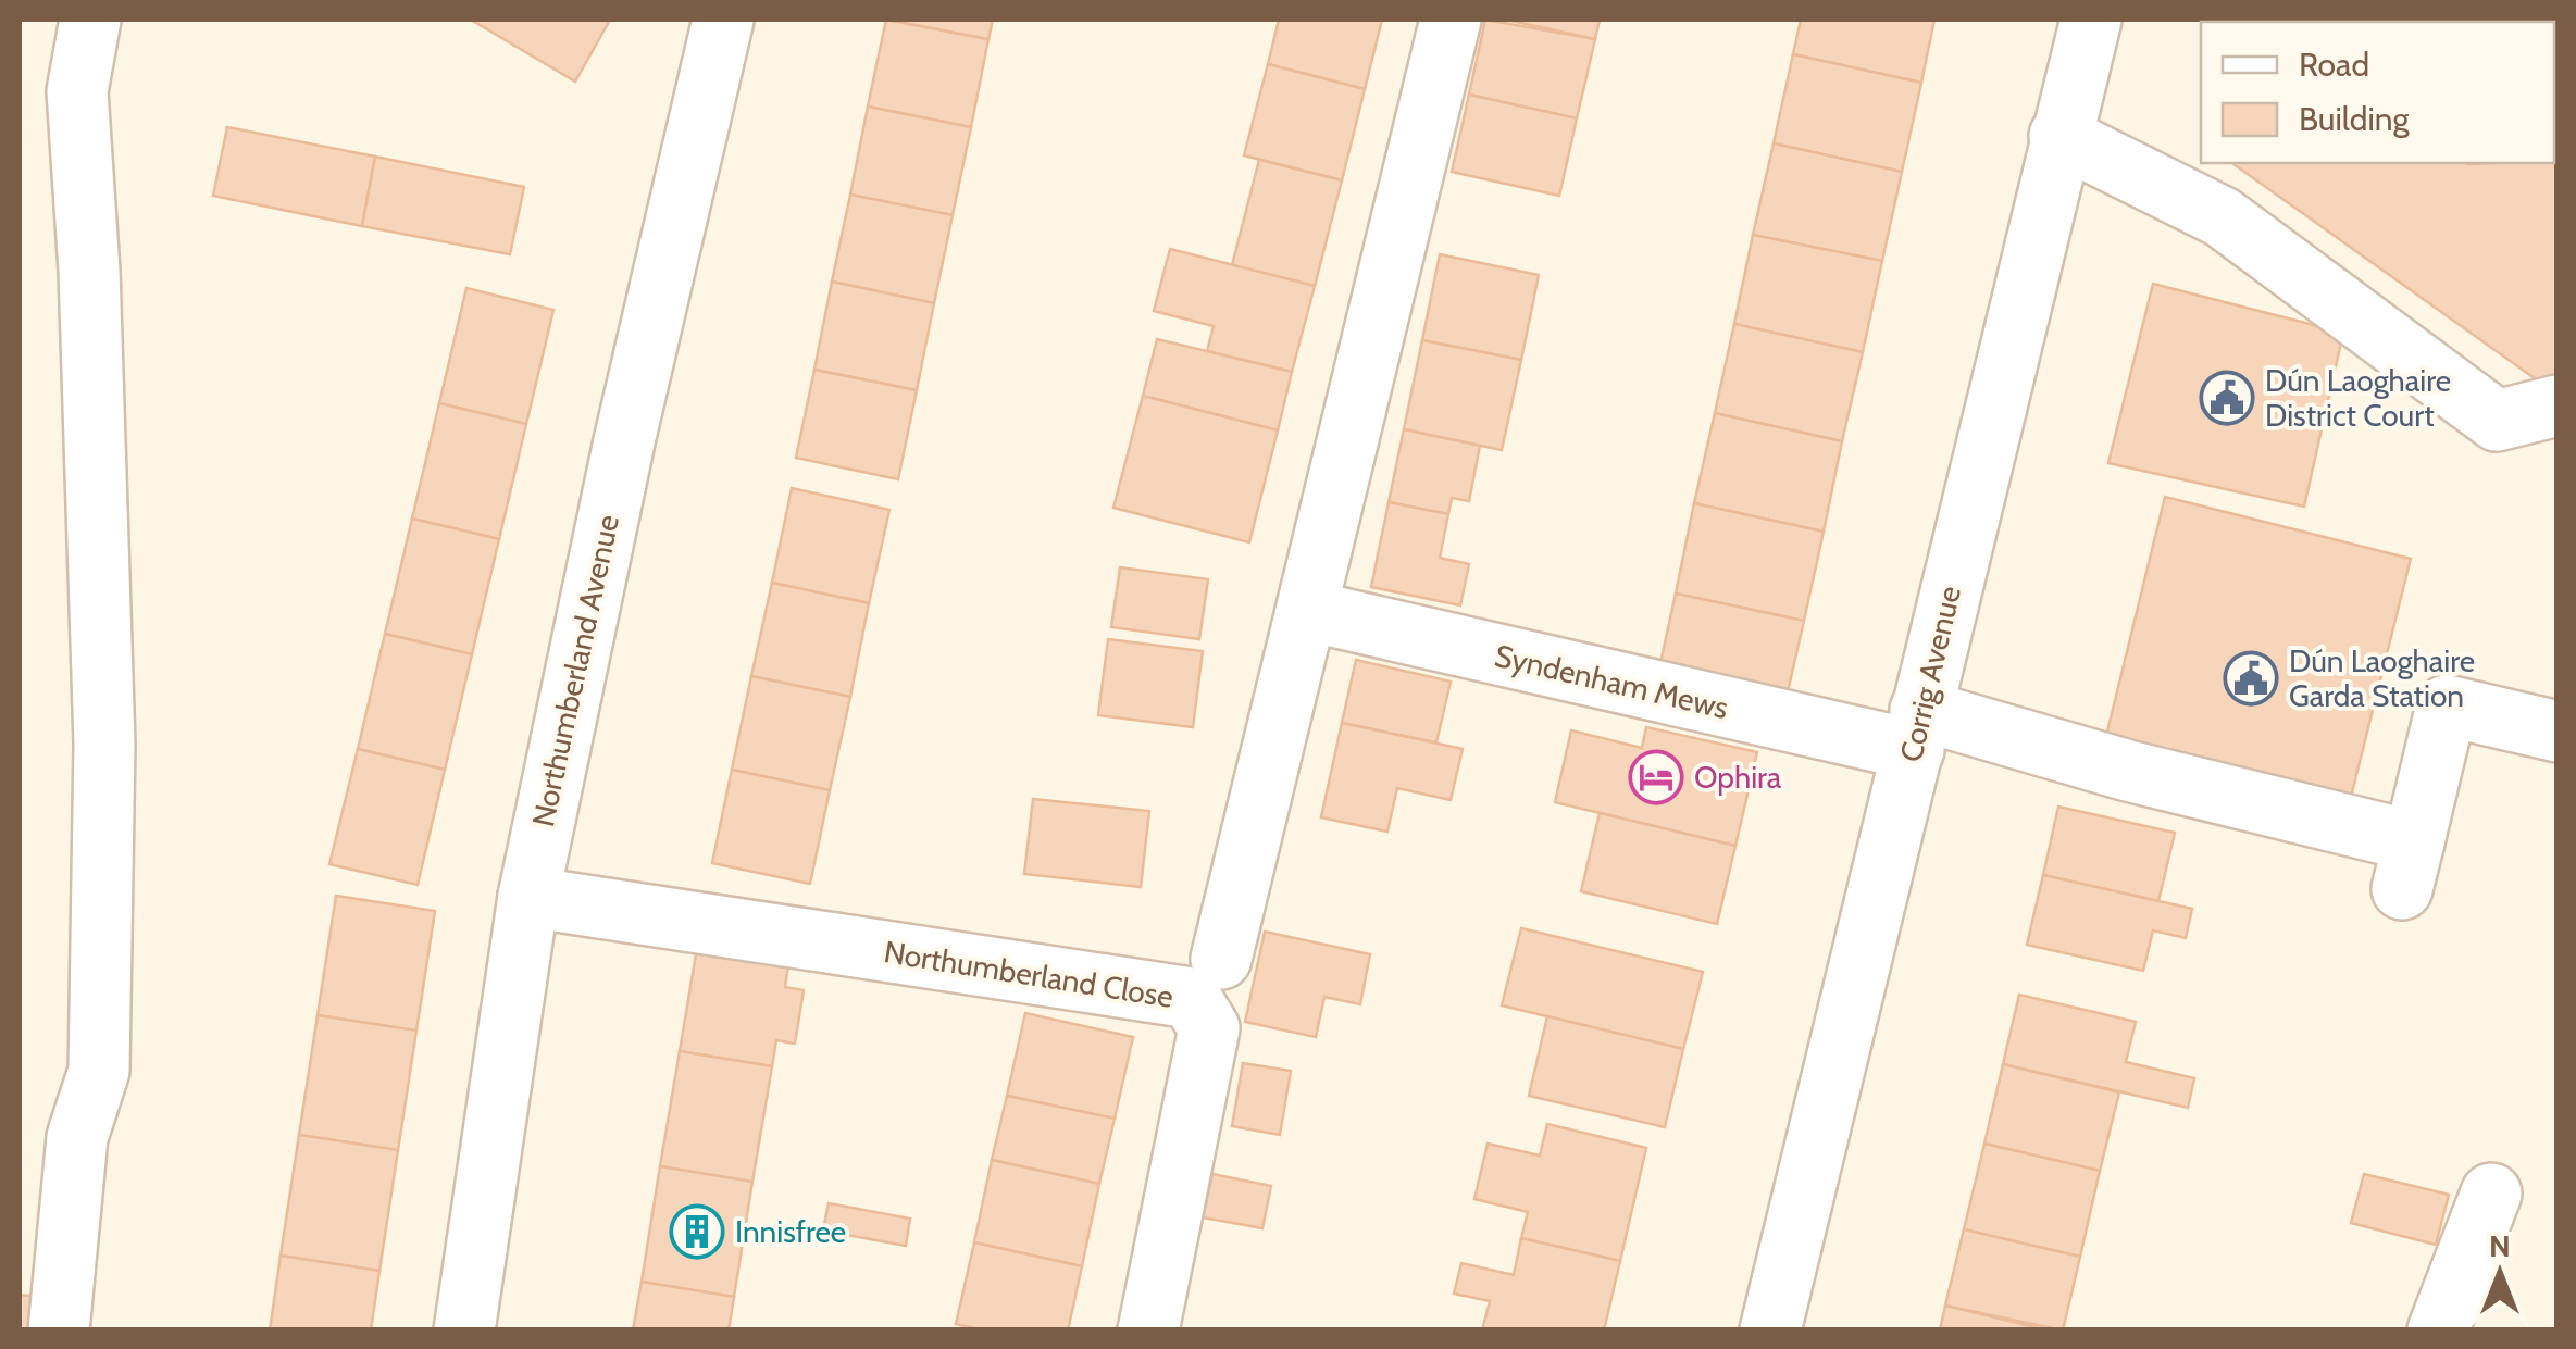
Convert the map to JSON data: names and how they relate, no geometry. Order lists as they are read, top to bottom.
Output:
{
  "streets": {
    "street": [
      "Northumberland Avenue",
      "Corrig Avenue",
      "Syndenham Mews",
      "Northumberland Close"
    ]
  },
  "crossings": [
    ["Northumberland Avenue", "Northumberland Close"],
    ["Corrig Avenue", "Syndenham Mews"]
  ],
  "places": {
    "public building": ["Dún Laoghaire District Court", "Dún Laoghaire Garda Station"],
    "hotel": ["Ophira"],
    "building": ["Innisfree"]
  },
  "legend": ["Road", "Building"],
  "north": "top"
}
